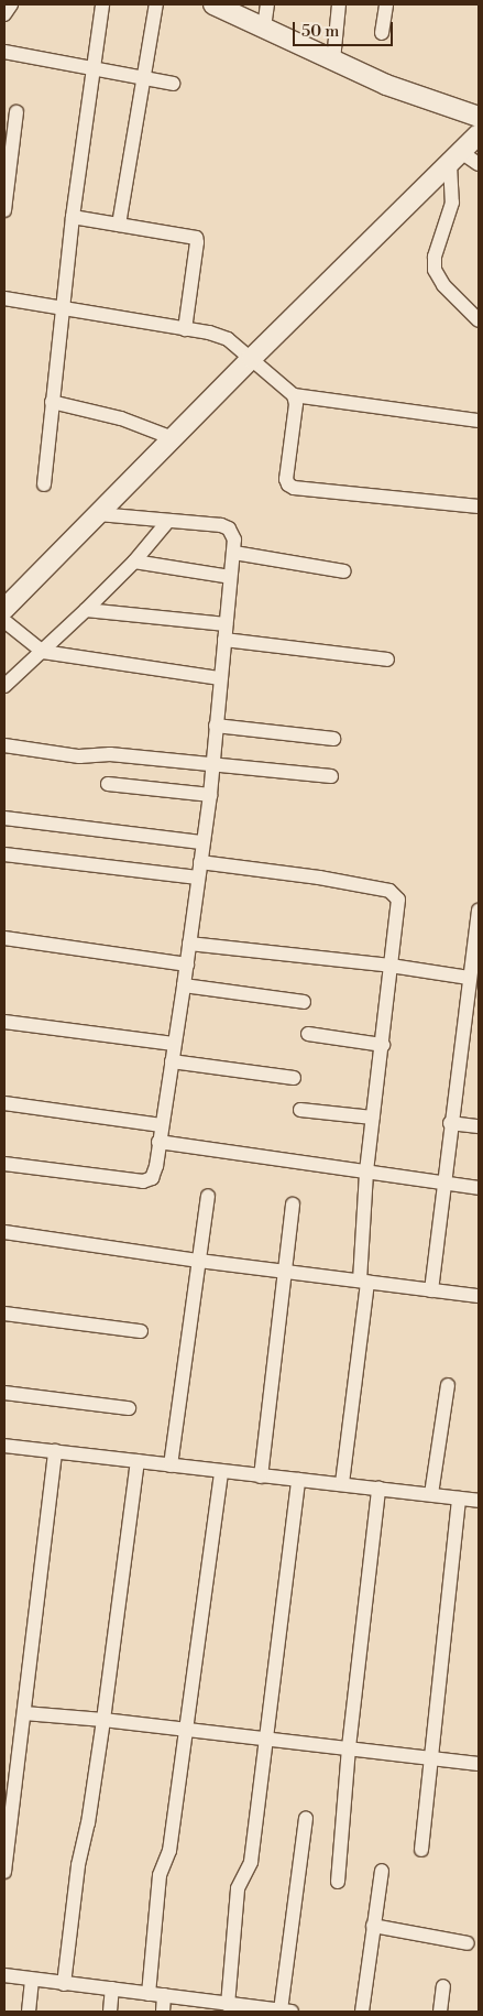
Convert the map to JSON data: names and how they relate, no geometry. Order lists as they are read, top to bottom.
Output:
{
  "scale_bar": "50 m"
}
